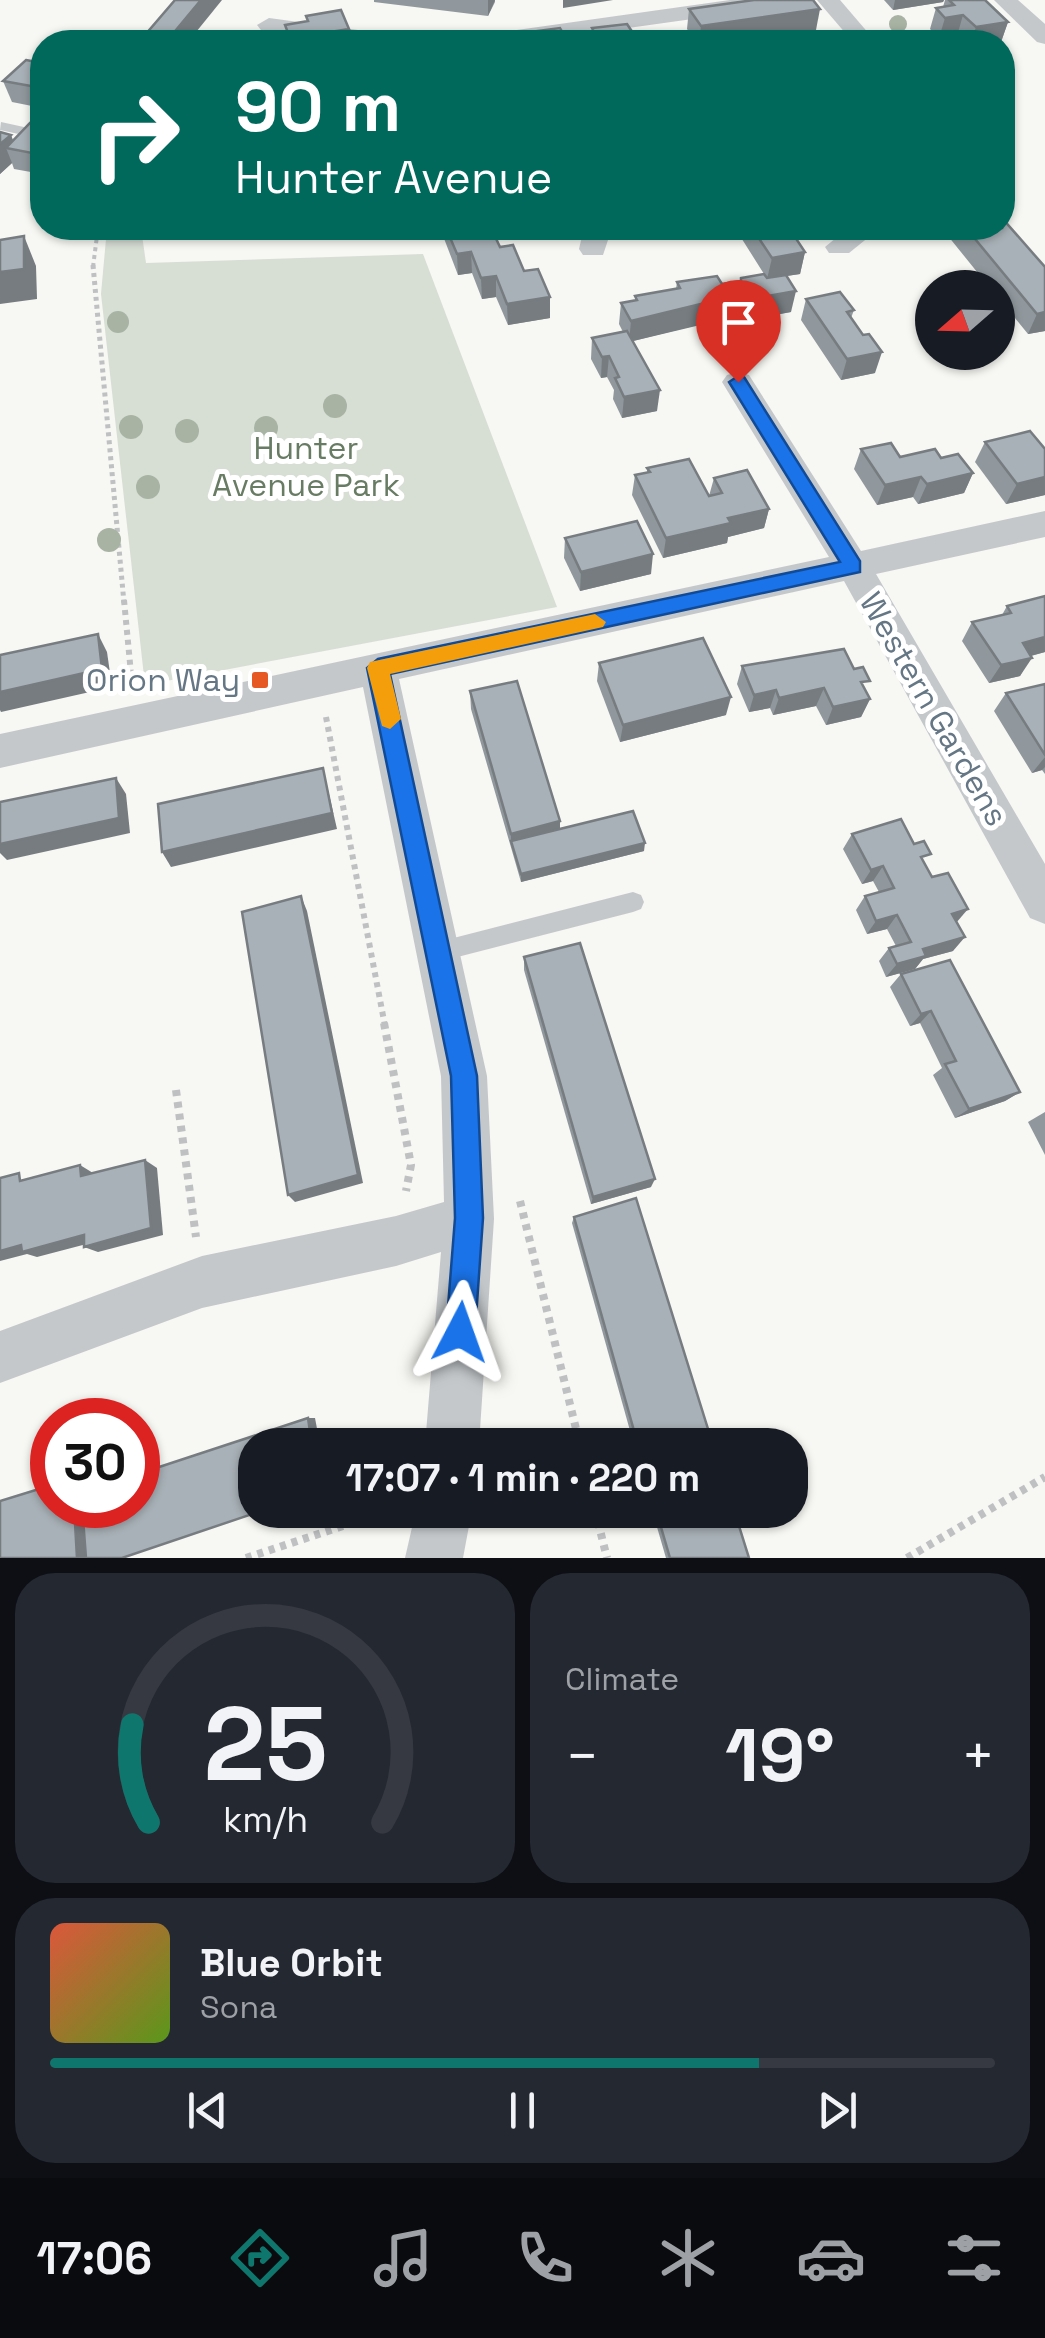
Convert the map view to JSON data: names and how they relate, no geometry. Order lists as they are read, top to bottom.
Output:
{
  "streets": {
    "street": ["Western Gardens"]
  },
  "parks": ["Hunter Avenue Park"],
  "places": {
    "transit": ["Orion Way"]
  },
  "north": "left",
  "page": {
    "turn": ["90 m", "Hunter Avenue"],
    "limit": "30",
    "trip": "17:07 · 1 min · 220 m",
    "tile": "Climate",
    "heat": ["−", "19°", "+"],
    "song": ["Blue Orbit", "Sona"],
    "tabs": "17:06",
    "gauge": ["25", "km/h"]
  }
}
